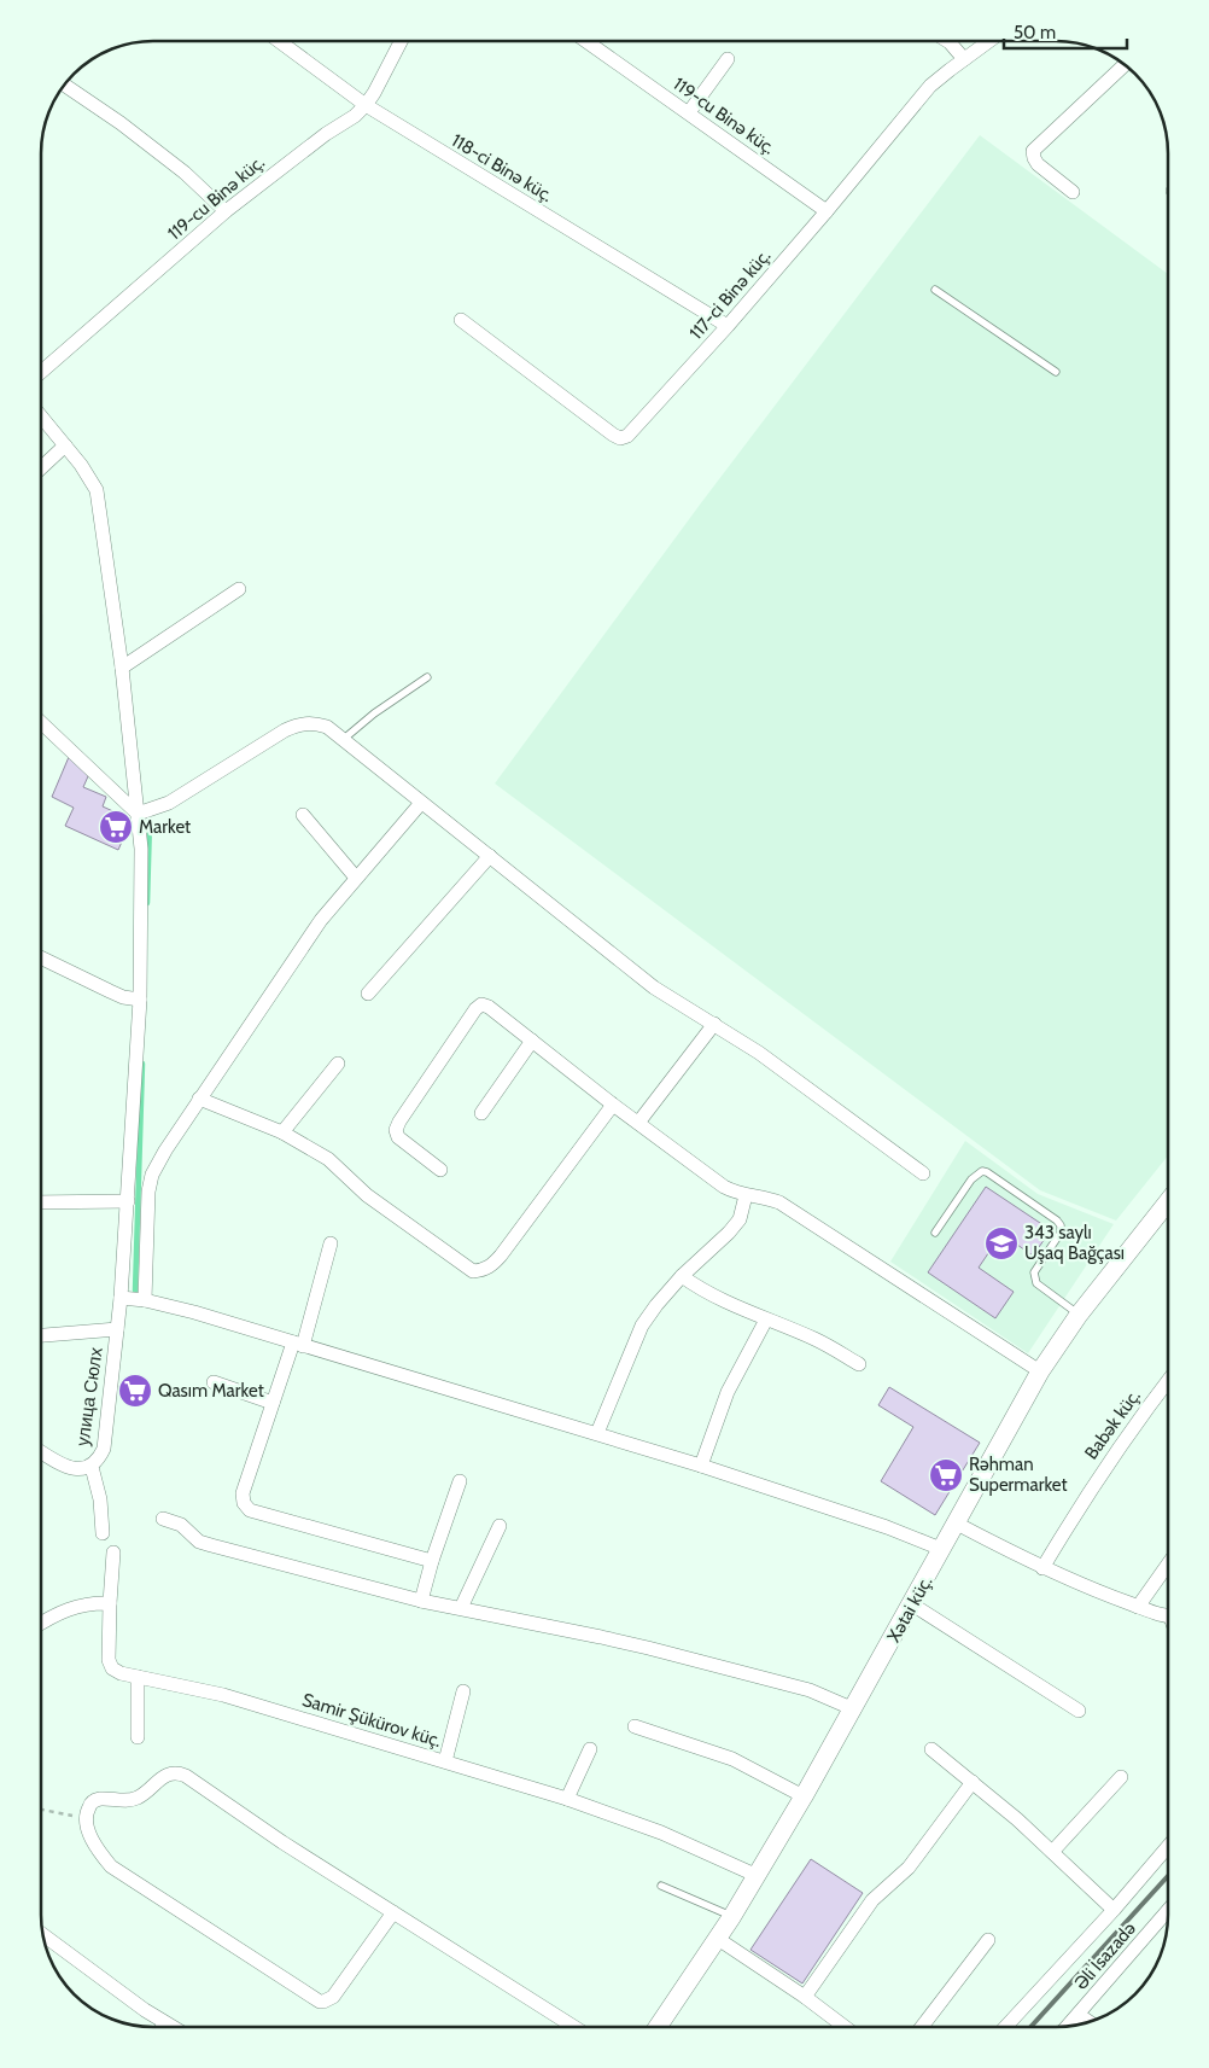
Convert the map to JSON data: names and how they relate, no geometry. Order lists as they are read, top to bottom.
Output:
{
  "streets": {
    "street": [
      "119-cu Binə küç.",
      "118-ci Binə küç.",
      "117-ci Binə küç.",
      "улица Сюлх",
      "Babək küç.",
      "Xətai küç.",
      "Samir Şükürov küç.",
      "Əli İsazadə"
    ]
  },
  "crossings": [
    ["119-cu Binə küç.", "118-ci Binə küç."],
    ["119-cu Binə küç.", "117-ci Binə küç."],
    ["118-ci Binə küç.", "117-ci Binə küç."],
    ["Xətai küç.", "Samir Şükürov küç."]
  ],
  "places": {
    "supermarket": ["Market", "Qasım Market", "Rəhman Supermarket"],
    "school or university": ["343 saylı Uşaq Bağçası"]
  },
  "scale_bar": "50 m"
}
